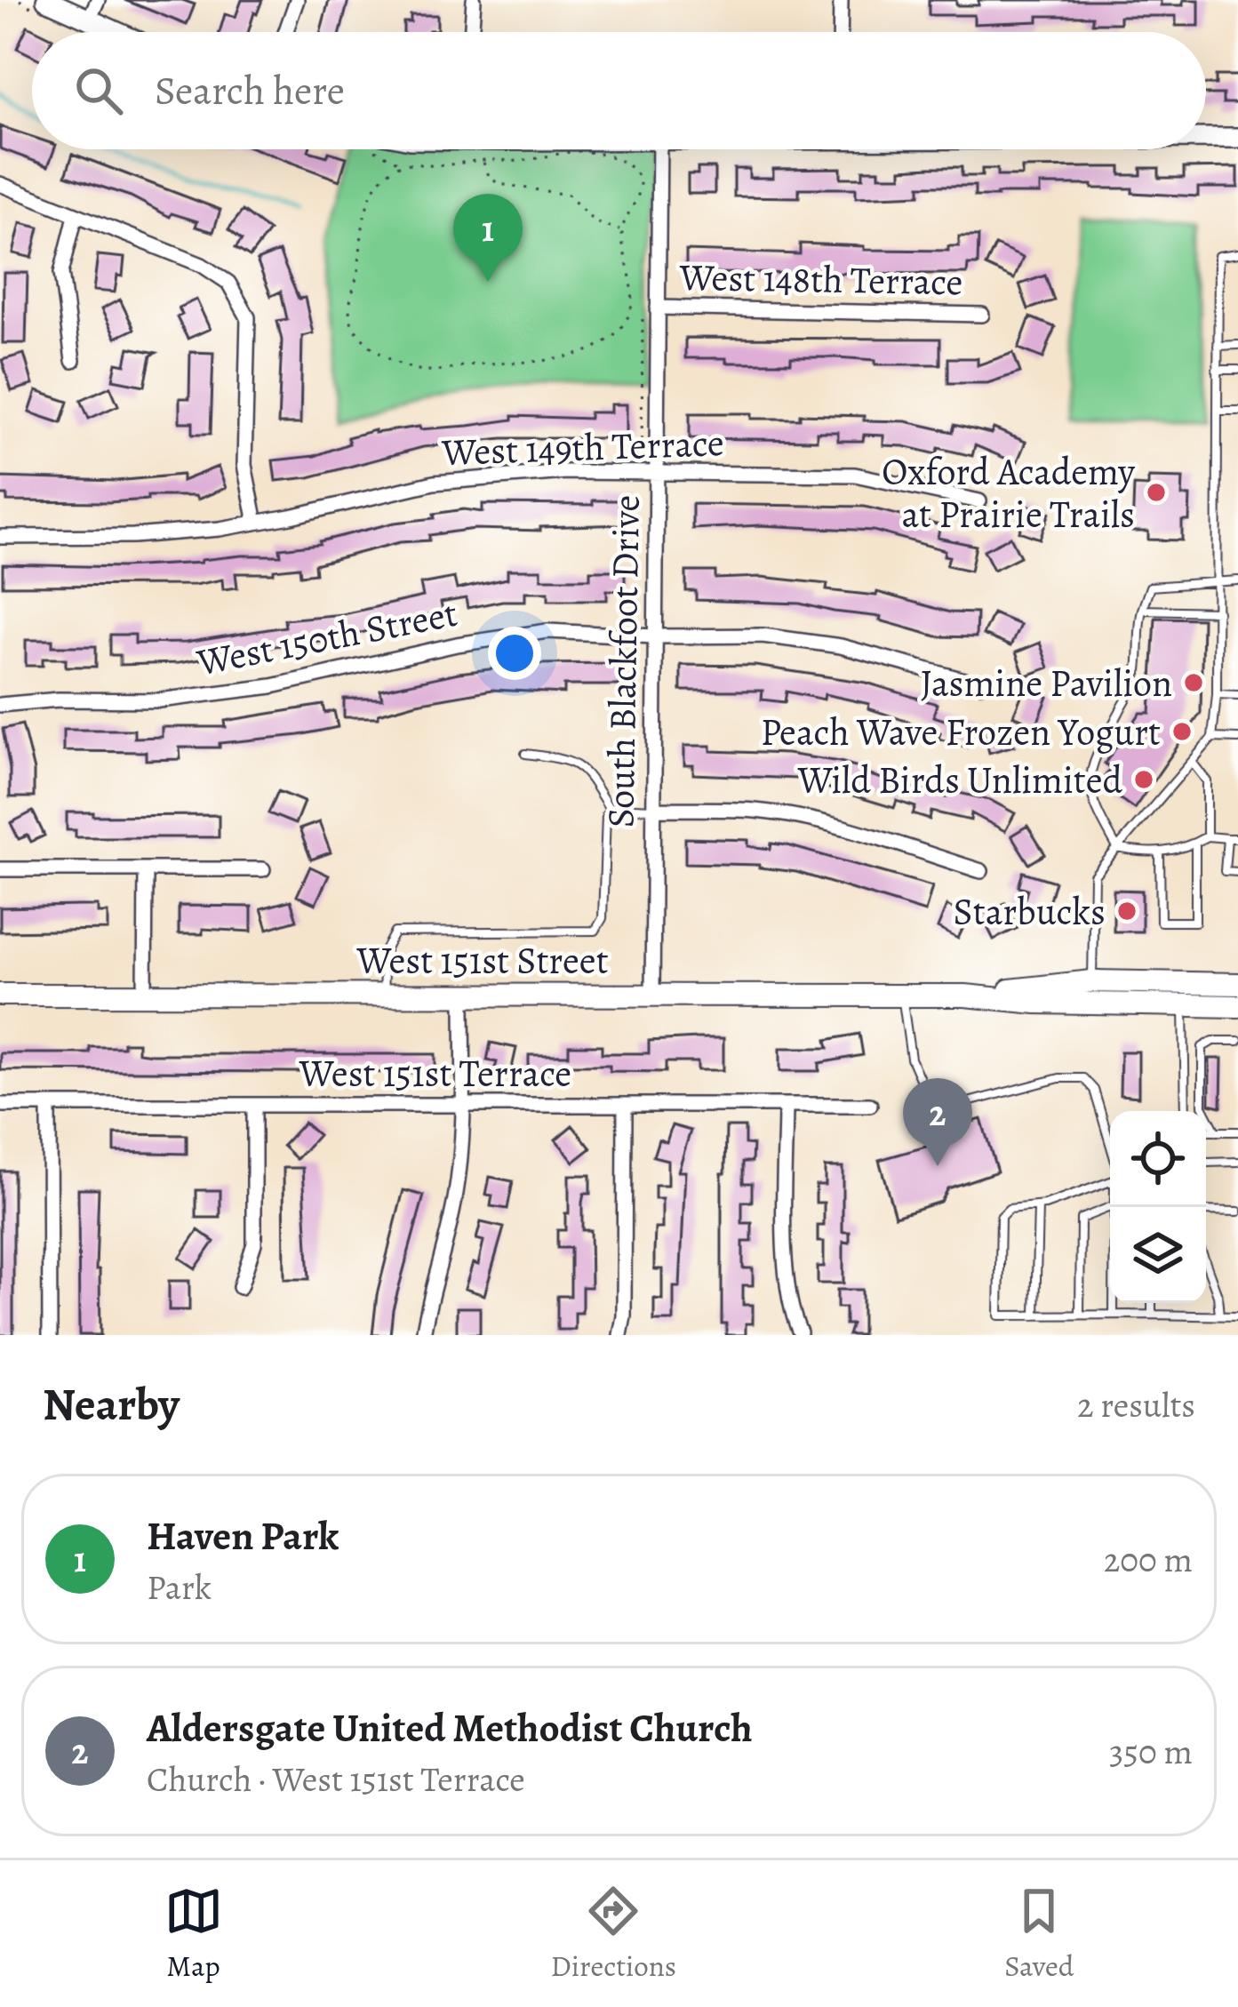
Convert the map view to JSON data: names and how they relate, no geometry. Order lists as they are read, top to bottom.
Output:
{
  "streets": {
    "main road": ["West 151st Street"],
    "street": [
      "West 148th Terrace",
      "West 149th Terrace",
      "West 150th Street",
      "South Blackfoot Drive",
      "West 151st Terrace"
    ]
  },
  "crossings": [
    ["West 148th Terrace", "South Blackfoot Drive"],
    ["West 149th Terrace", "South Blackfoot Drive"],
    ["West 150th Street", "South Blackfoot Drive"],
    ["South Blackfoot Drive", "West 151st Street"]
  ],
  "places": [
    "Oxford Academy at Prairie Trails",
    "Jasmine Pavilion",
    "Peach Wave Frozen Yogurt",
    "Wild Birds Unlimited",
    "Starbucks"
  ],
  "page": {
    "search": "Search here",
    "pins": ["1", "2"],
    "heading": ["Nearby", "2 results"],
    "list": [
      {
        "mark": "1",
        "name": "Haven Park",
        "note": "Park",
        "value": "200 m"
      },
      {
        "mark": "2",
        "name": "Aldersgate United Methodist Church",
        "note": "Church · West 151st Terrace",
        "value": "350 m"
      }
    ],
    "nav": ["Map", "Directions", "Saved"]
  }
}
